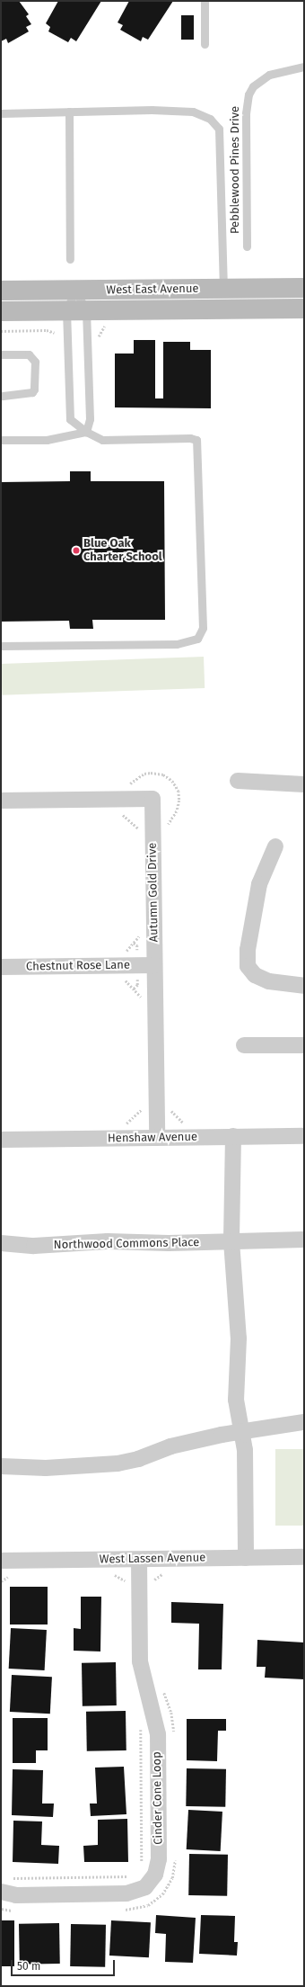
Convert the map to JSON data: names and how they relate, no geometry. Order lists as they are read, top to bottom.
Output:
{
  "streets": {
    "main road": ["West East Avenue"],
    "street": [
      "Autumn Gold Drive",
      "Chestnut Rose Lane",
      "Henshaw Avenue",
      "Northwood Commons Place",
      "West Lassen Avenue",
      "Cinder Cone Loop"
    ],
    "lane": ["Pebblewood Pines Drive"]
  },
  "crossings": [
    ["Autumn Gold Drive", "Chestnut Rose Lane"],
    ["Autumn Gold Drive", "Henshaw Avenue"],
    ["West Lassen Avenue", "Cinder Cone Loop"]
  ],
  "places": ["Blue Oak Charter School"],
  "scale_bar": "50 m"
}
